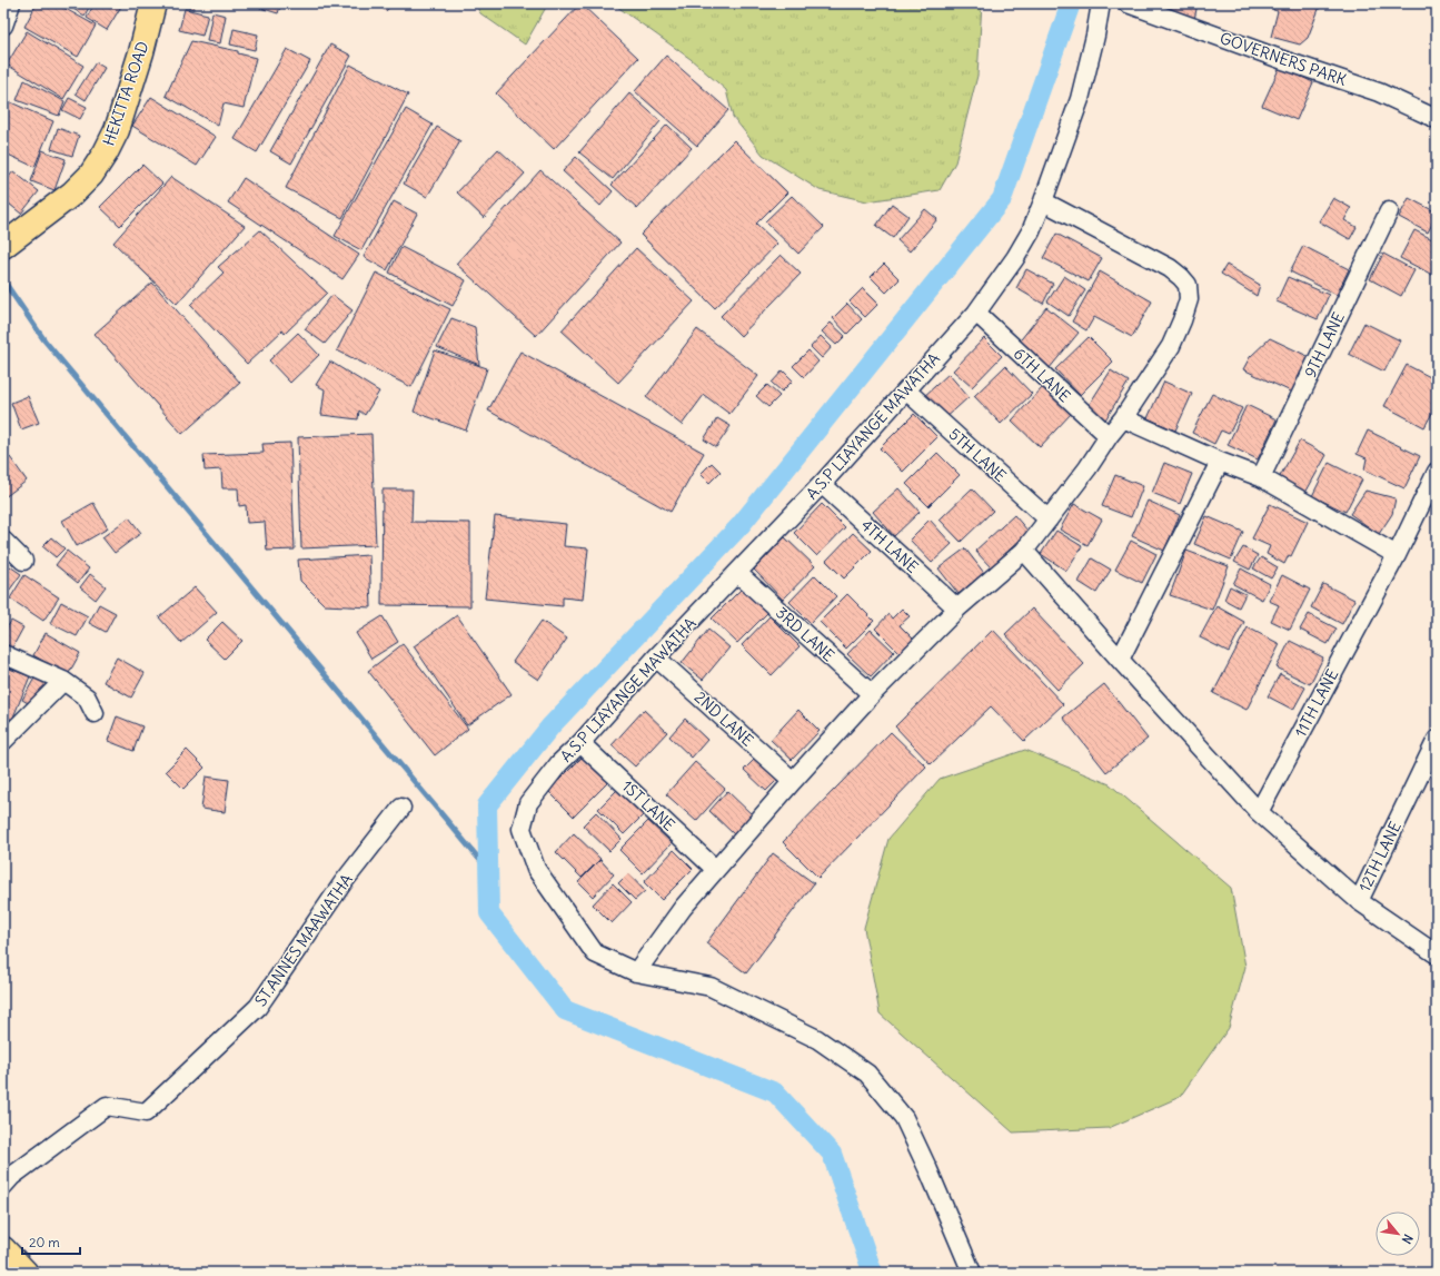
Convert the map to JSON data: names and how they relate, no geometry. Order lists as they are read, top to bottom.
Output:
{
  "streets": {
    "main road": ["HEKITTA ROAD"],
    "street": [
      "GOVERNERS PARK",
      "9TH LANE",
      "6TH LANE",
      "A.S.P LIAYANGE MAWATHA",
      "5TH LANE",
      "4TH LANE",
      "3RD LANE",
      "11TH LANE",
      "2ND LANE",
      "1ST LANE",
      "12TH LANE",
      "ST.ANNES MAAWATHA"
    ]
  },
  "crossings": [
    ["6TH LANE", "A.S.P LIAYANGE MAWATHA"],
    ["A.S.P LIAYANGE MAWATHA", "5TH LANE"],
    ["A.S.P LIAYANGE MAWATHA", "4TH LANE"],
    ["A.S.P LIAYANGE MAWATHA", "3RD LANE"],
    ["A.S.P LIAYANGE MAWATHA", "2ND LANE"],
    ["A.S.P LIAYANGE MAWATHA", "1ST LANE"],
    ["11TH LANE", "12TH LANE"]
  ],
  "scale_bar": "20 m",
  "north": "bottom right"
}
